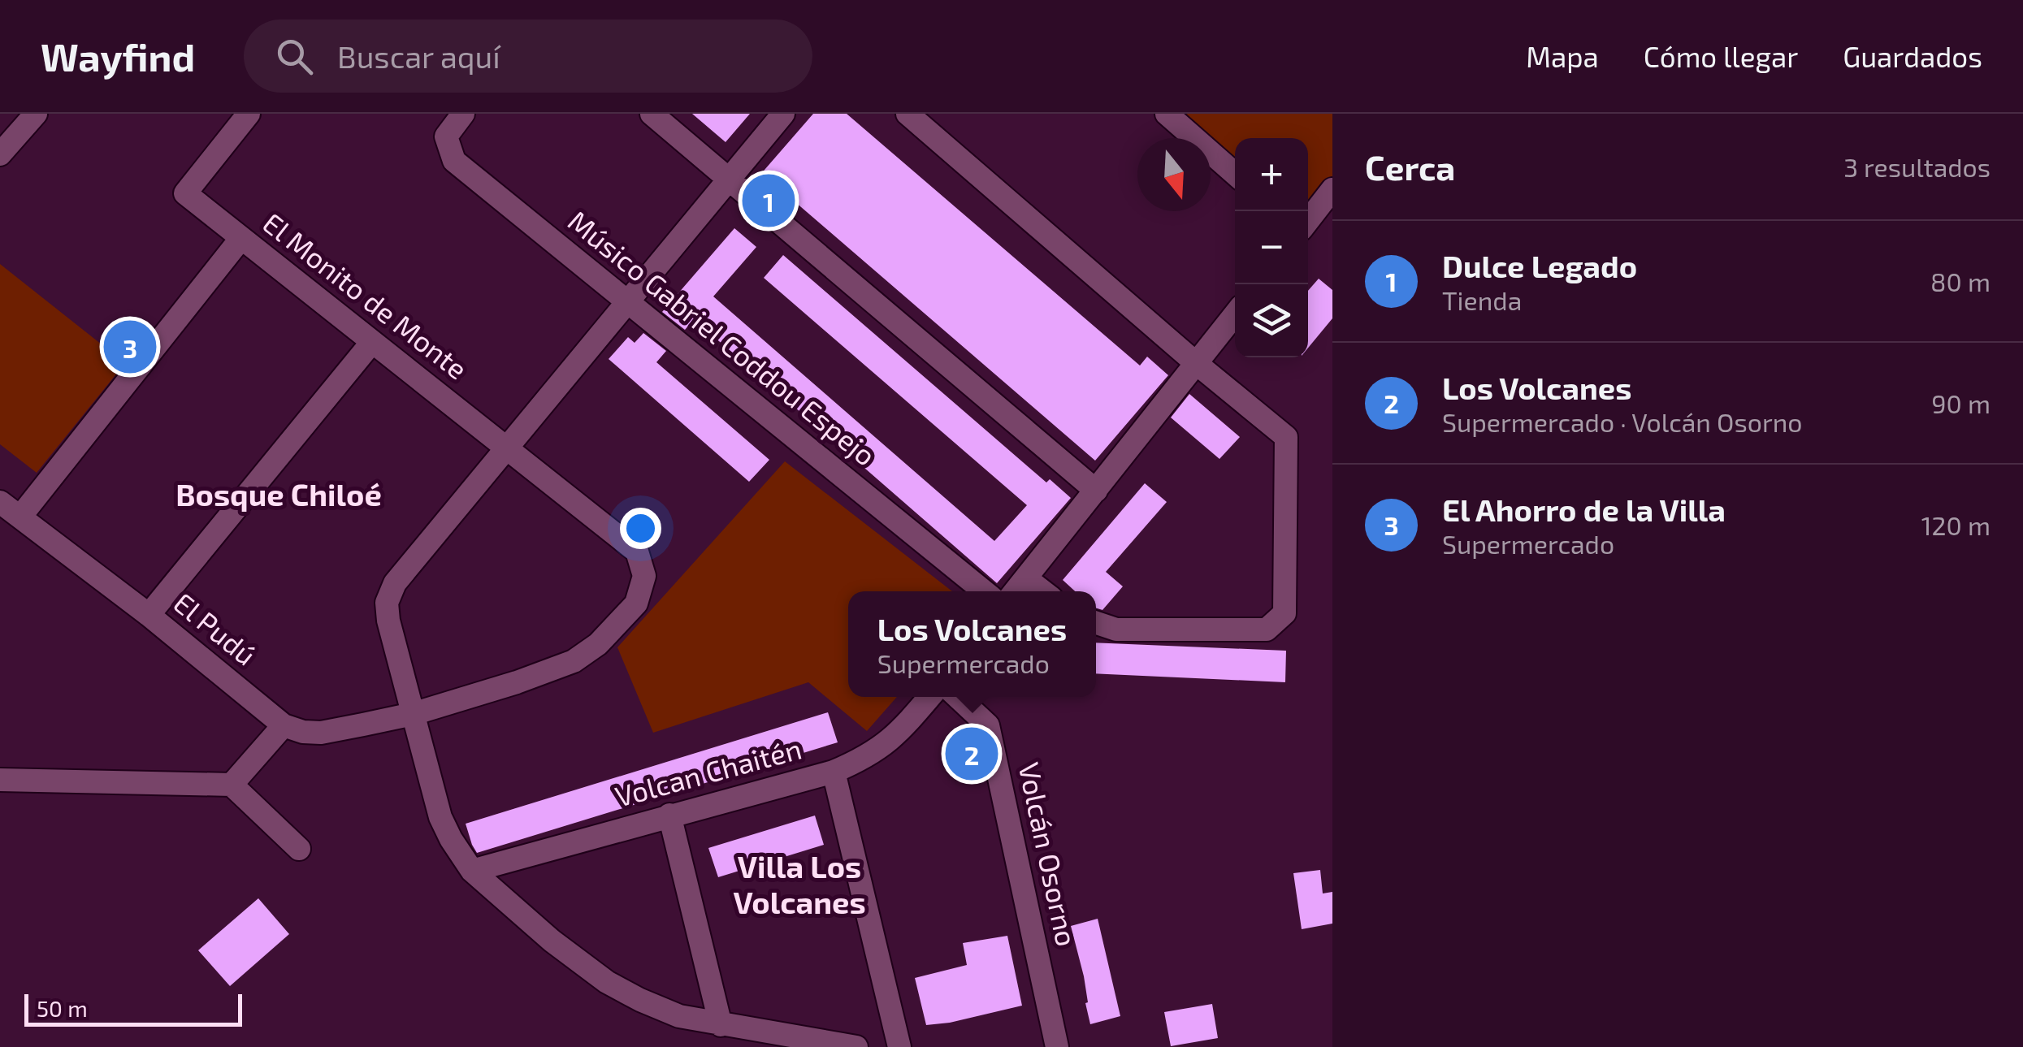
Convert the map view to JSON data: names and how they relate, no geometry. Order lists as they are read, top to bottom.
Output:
{
  "streets": {
    "street": [
      "El Monito de Monte",
      "Músico Gabriel Coddou Espejo",
      "El Pudú",
      "Volcan Chaitén",
      "Volcán Osorno"
    ]
  },
  "districts": ["Bosque Chiloé", "Villa Los Volcanes"],
  "scale_bar": "50 m",
  "north": "bottom",
  "page": {
    "header": "Wayfind",
    "search": "Buscar aquí",
    "nav": ["Mapa", "Cómo llegar", "Guardados"],
    "heading": ["Cerca", "3 resultados"],
    "map_buttons": ["+", "−"],
    "pins": ["1", "3", "2"],
    "list": [
      {
        "mark": "1",
        "name": "Dulce Legado",
        "note": "Tienda",
        "value": "80 m"
      },
      {
        "mark": "2",
        "name": "Los Volcanes",
        "note": "Supermercado · Volcán Osorno",
        "value": "90 m"
      },
      {
        "mark": "3",
        "name": "El Ahorro de la Villa",
        "note": "Supermercado",
        "value": "120 m"
      }
    ],
    "popup": ["Los Volcanes", "Supermercado"],
    "scale": "50 m"
  }
}
